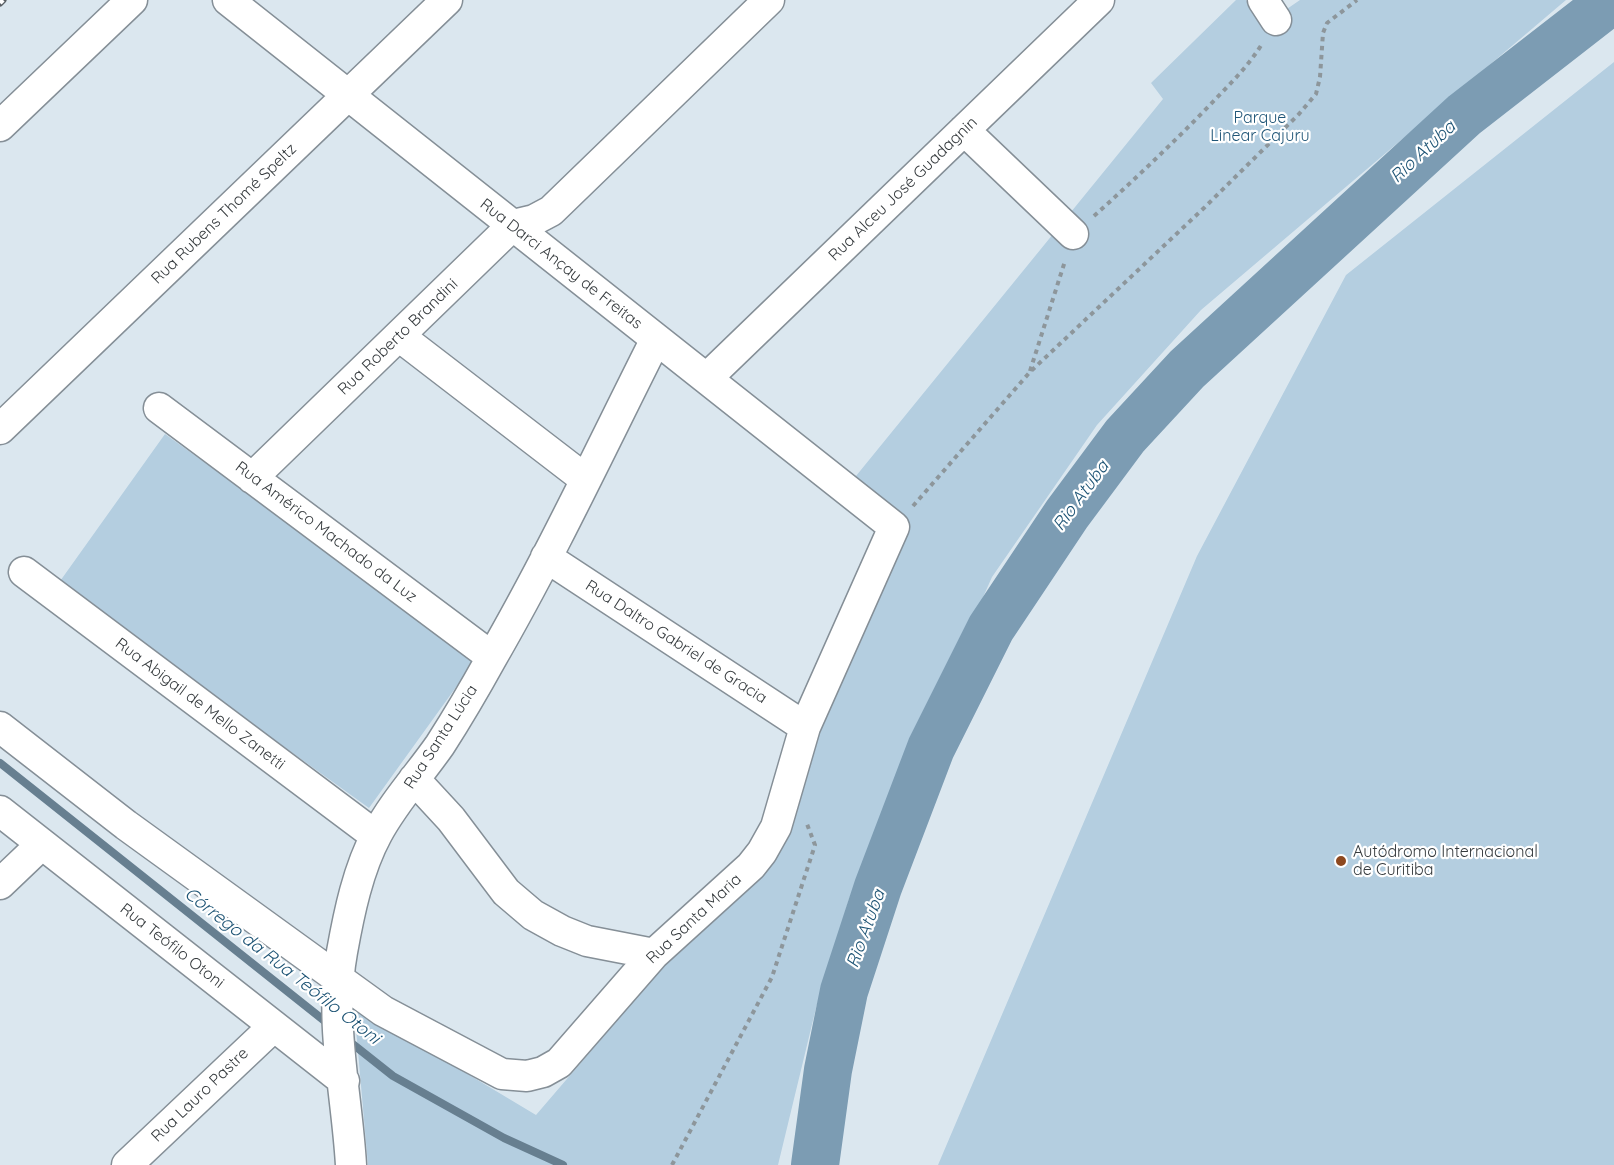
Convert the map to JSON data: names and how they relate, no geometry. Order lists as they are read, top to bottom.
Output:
{
  "streets": {
    "street": [
      "Rua Alceu José Guadagnin",
      "Rua Rubens Thomé Speltz",
      "Rua Darci Ançay de Freitas",
      "Rua Roberto Brandini",
      "Rua Américo Machado da Luz",
      "Rua Daltro Gabriel de Gracia",
      "Rua Abigail de Mello Zanetti",
      "Rua Santa Lúcia",
      "Rua Santa Maria",
      "Rua Teófilo Otoni",
      "Rua Lauro Pastre"
    ]
  },
  "crossings": [
    ["Rua Alceu José Guadagnin", "Rua Darci Ançay de Freitas"],
    ["Rua Rubens Thomé Speltz", "Rua Darci Ançay de Freitas"],
    ["Rua Darci Ançay de Freitas", "Rua Roberto Brandini"],
    ["Rua Darci Ançay de Freitas", "Rua Santa Lúcia"],
    ["Rua Darci Ançay de Freitas", "Rua Santa Maria"],
    ["Rua Roberto Brandini", "Rua Américo Machado da Luz"],
    ["Rua Américo Machado da Luz", "Rua Santa Lúcia"],
    ["Rua Daltro Gabriel de Gracia", "Rua Santa Lúcia"],
    ["Rua Daltro Gabriel de Gracia", "Rua Santa Maria"],
    ["Rua Abigail de Mello Zanetti", "Rua Santa Lúcia"],
    ["Rua Santa Lúcia", "Rua Santa Maria"],
    ["Rua Santa Lúcia", "Rua Teófilo Otoni"],
    ["Rua Teófilo Otoni", "Rua Lauro Pastre"]
  ],
  "water": ["Rio Atuba", "Córrego da Rua Teófilo Otoni"],
  "parks": ["Parque Linear Cajuru"],
  "places": ["Autódromo Internacional de Curitiba"]
}
